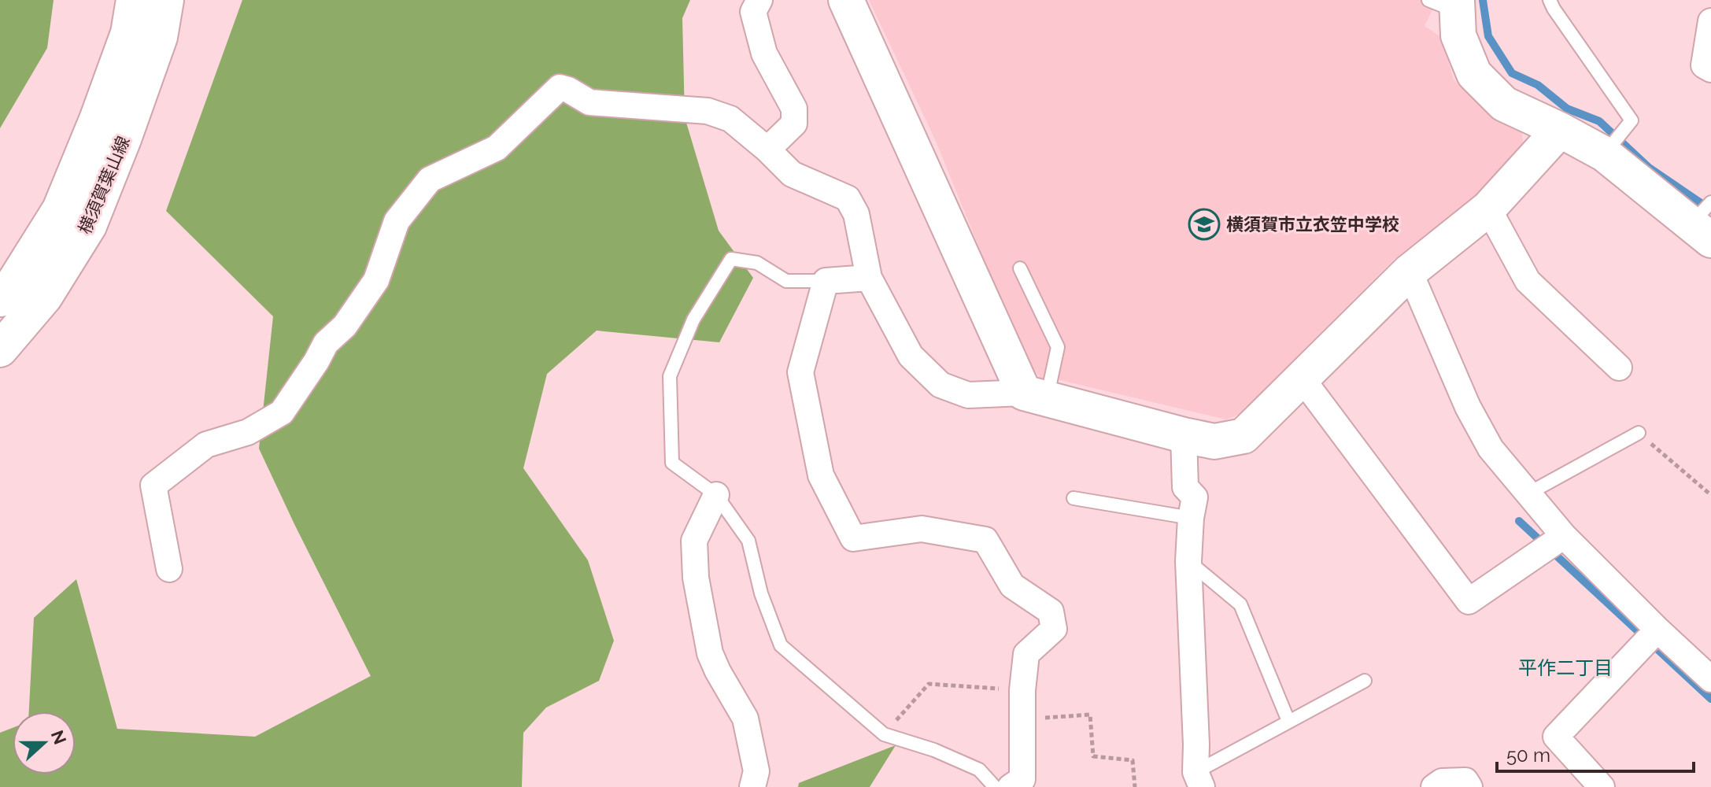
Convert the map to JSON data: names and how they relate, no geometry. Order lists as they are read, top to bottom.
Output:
{
  "streets": {
    "street": ["横須賀葉山線"]
  },
  "districts": ["平作二丁目"],
  "places": {
    "school or university": ["横須賀市立衣笠中学校"]
  },
  "scale_bar": "50 m",
  "north": "right"
}
